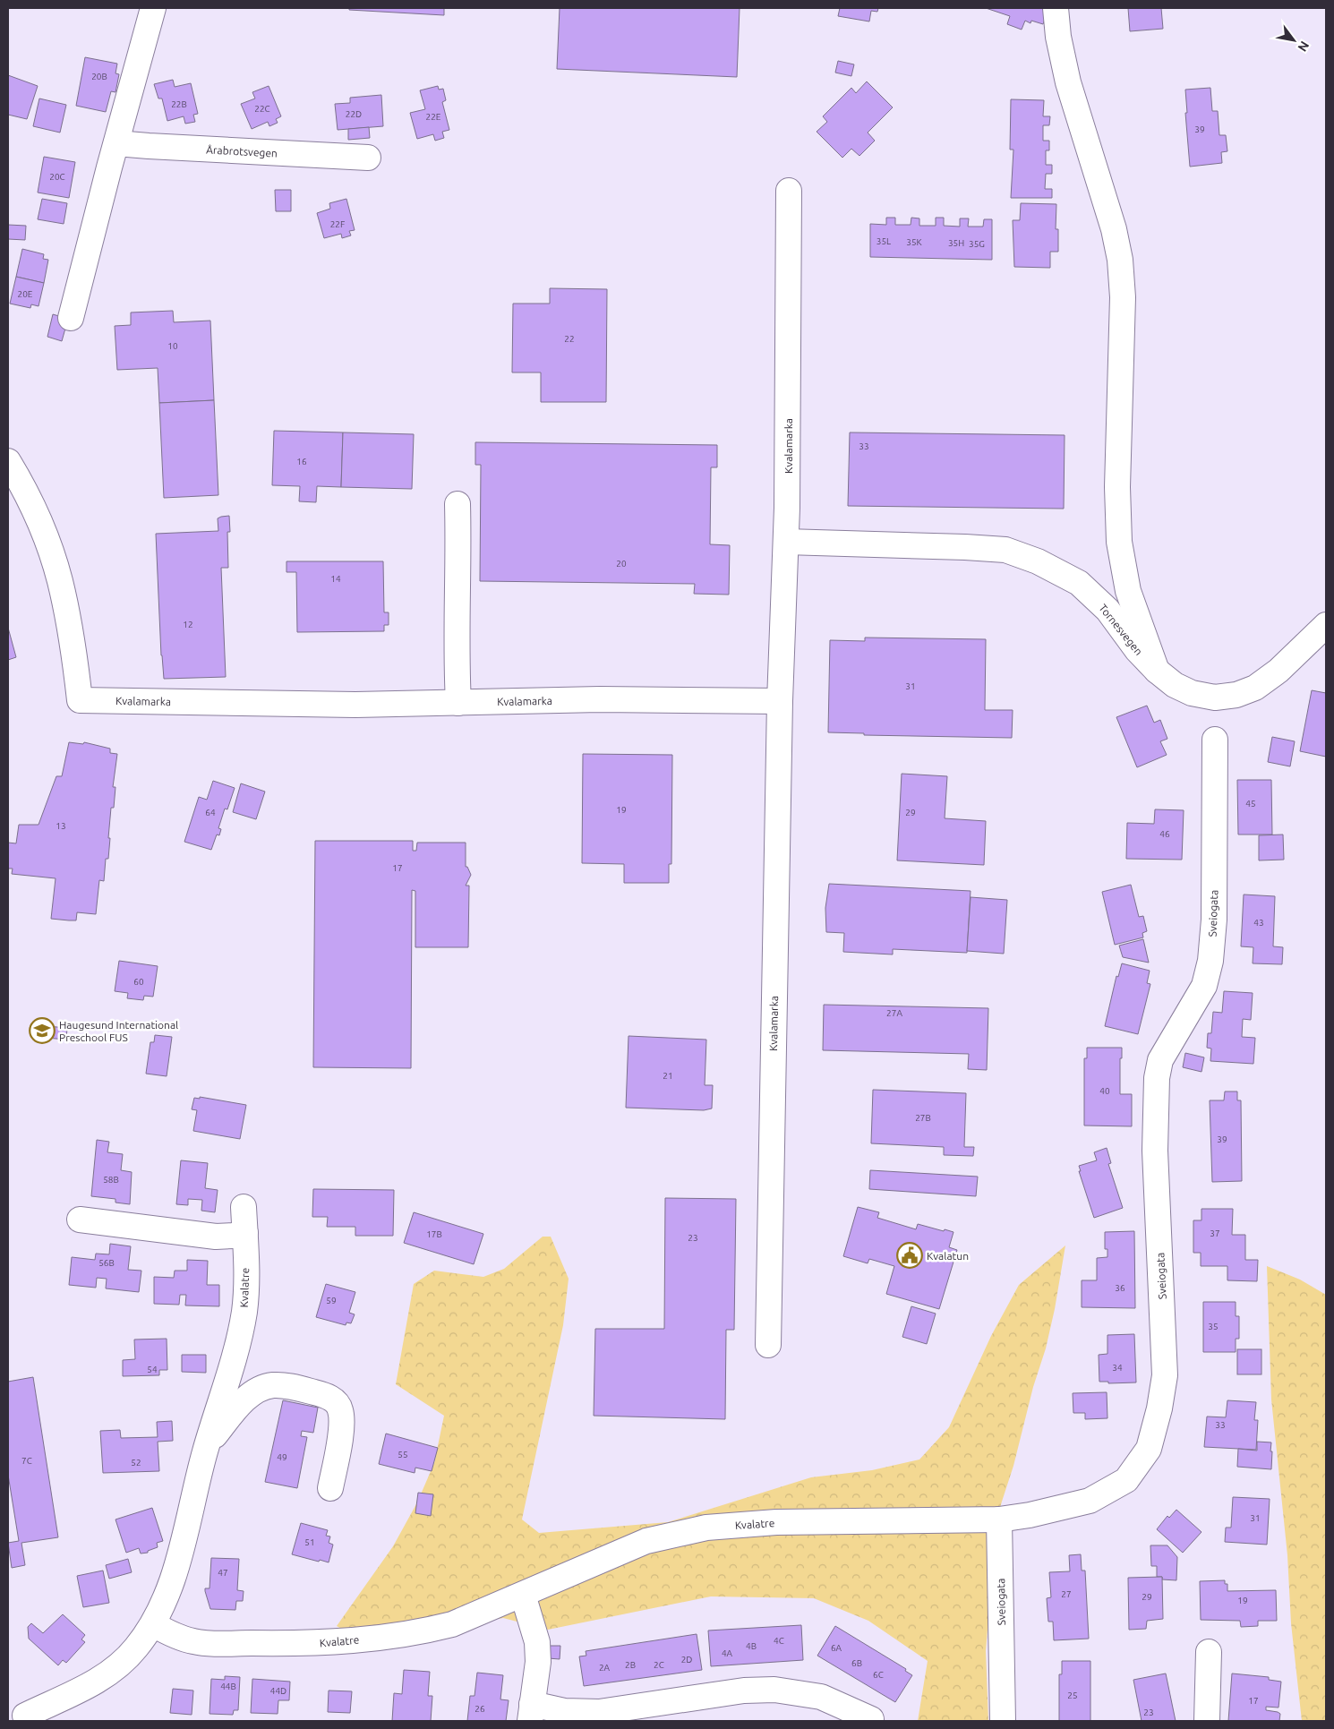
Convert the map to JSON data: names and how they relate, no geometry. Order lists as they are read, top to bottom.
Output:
{
  "streets": {
    "street": [
      "Årabrotsvegen",
      "Kvalamarka",
      "Tornesvegen",
      "Sveiogata",
      "Kvalatre"
    ]
  },
  "crossings": [
    ["Kvalamarka", "Tornesvegen"],
    ["Sveiogata", "Kvalatre"]
  ],
  "places": {
    "school or university": ["Haugesund International Preschool FUS"],
    "public building": ["Kvalatun"]
  },
  "house_numbers": [
    "20B",
    "22B",
    "22C",
    "22D",
    "22E",
    "39",
    "20C",
    "22F",
    "35L",
    "35K",
    "35H",
    "35G",
    "20E",
    "22",
    "10",
    "33",
    "16",
    "20",
    "14",
    "12",
    "31",
    "45",
    "19",
    "64",
    "29",
    "13",
    "46",
    "17",
    "43",
    "60",
    "27A",
    "21",
    "40",
    "27B",
    "39",
    "58B",
    "37",
    "17B",
    "23",
    "56B",
    "36",
    "59",
    "35",
    "34",
    "54",
    "33",
    "55",
    "49",
    "7C",
    "52",
    "31",
    "51",
    "47",
    "27",
    "29",
    "19",
    "4C",
    "4B",
    "6A",
    "4A",
    "2D",
    "6B",
    "2B",
    "2C",
    "2A",
    "6C",
    "44B",
    "44D",
    "25",
    "17",
    "26",
    "23"
  ],
  "north": "bottom right"
}
